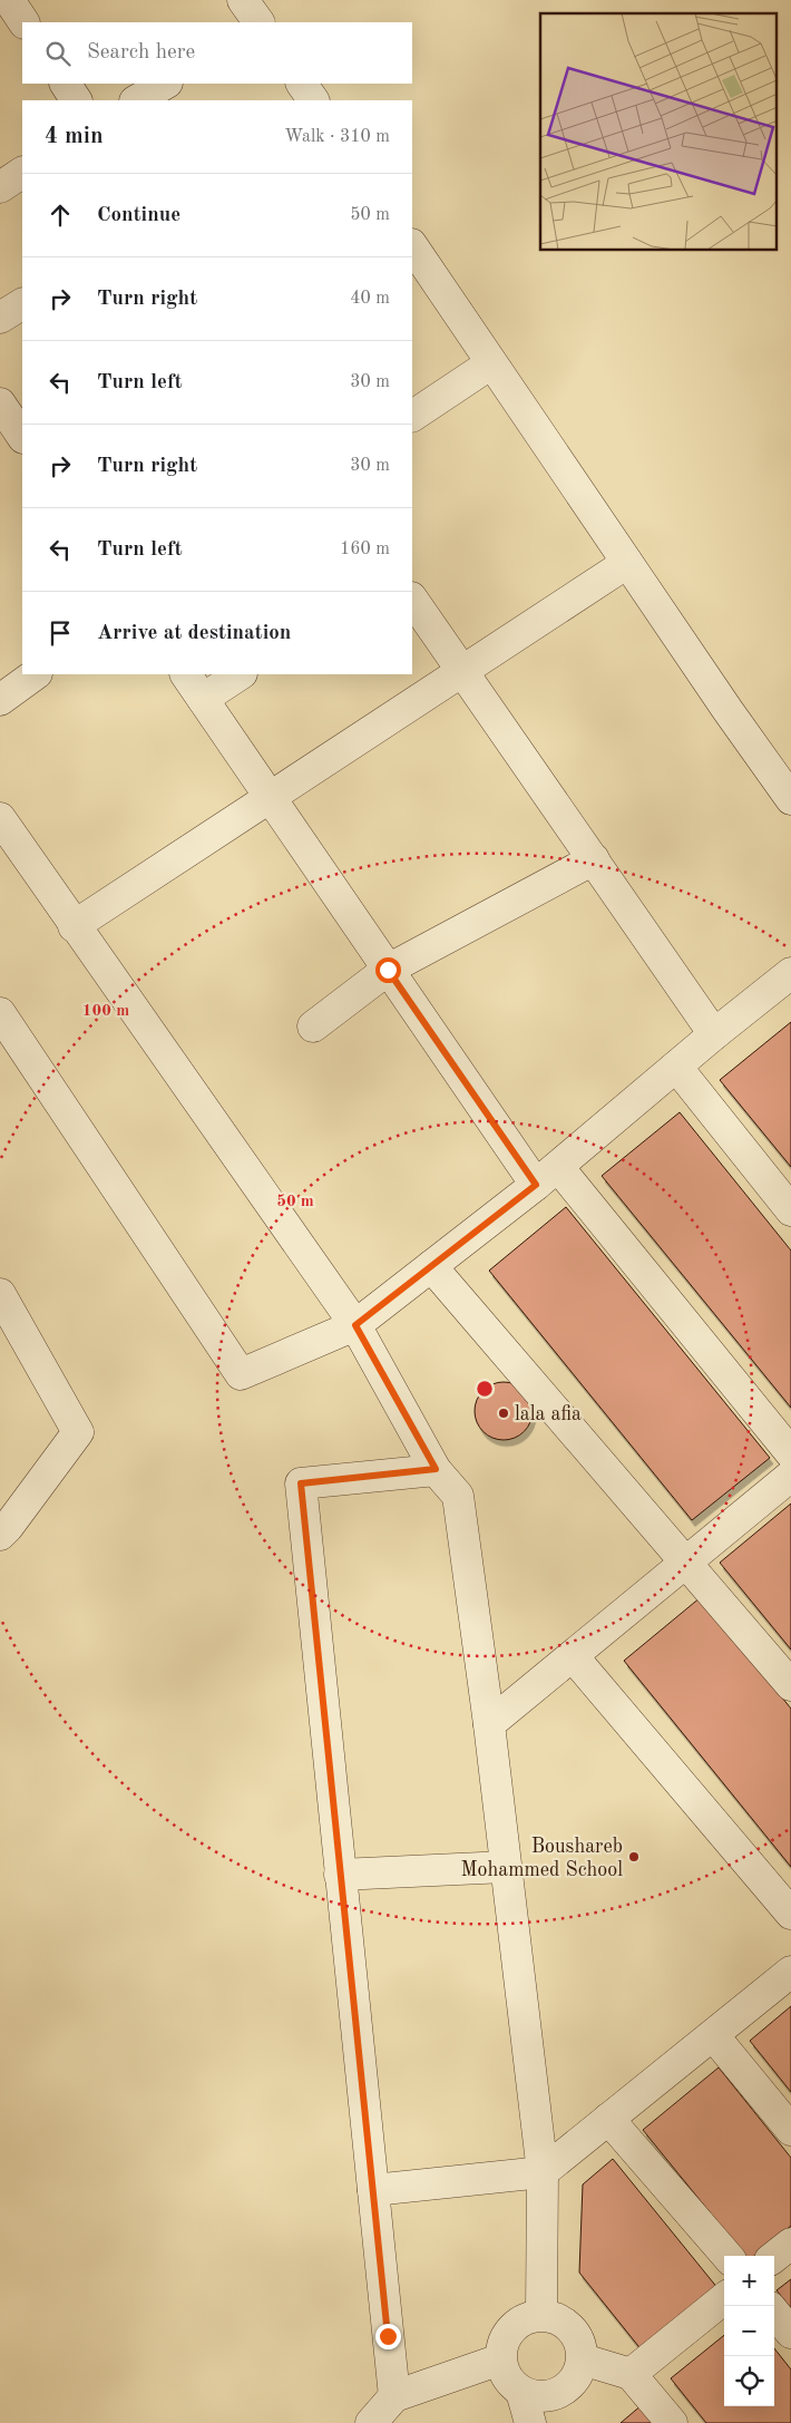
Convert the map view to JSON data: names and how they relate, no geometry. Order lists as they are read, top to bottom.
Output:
{
  "places": ["lala afia", "Boushareb Mohammed School"],
  "page": {
    "search": "Search here",
    "heading": ["4 min", "Walk · 310 m"],
    "list": [
      ["Continue", "50 m"],
      ["Turn right", "40 m"],
      ["Turn left", "30 m"],
      ["Turn right", "30 m"],
      ["Turn left", "160 m"],
      "Arrive at destination"
    ],
    "map_buttons": ["+", "−"]
  },
  "rings": ["100 m", "50 m"]
}
